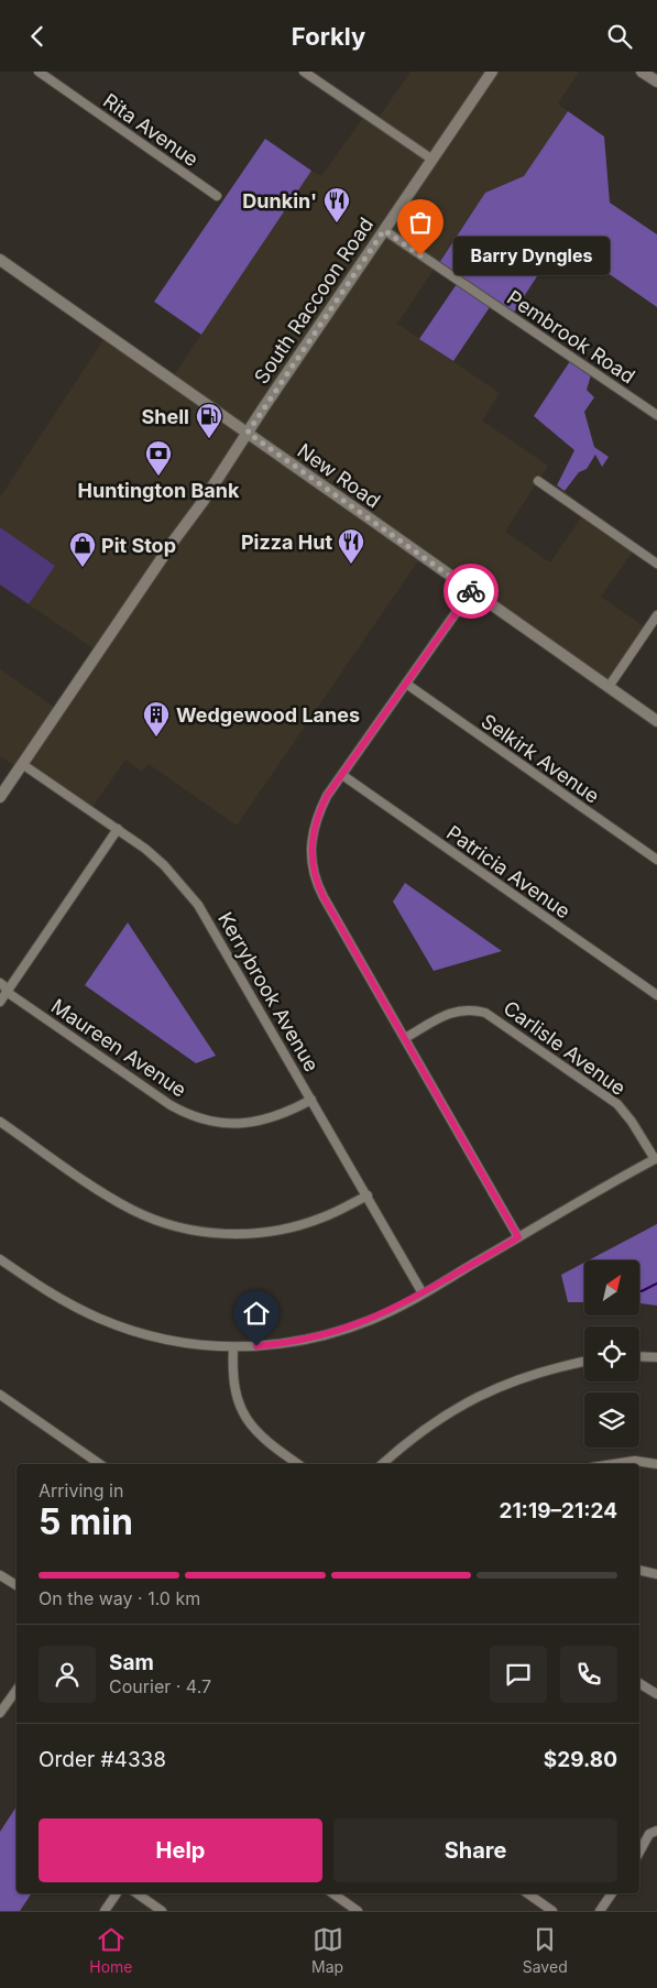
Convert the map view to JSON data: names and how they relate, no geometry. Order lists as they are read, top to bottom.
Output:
{
  "streets": {
    "street": [
      "Rita Avenue",
      "South Raccoon Road",
      "Pembrook Road",
      "New Road",
      "Selkirk Avenue",
      "Patricia Avenue",
      "Kerrybrook Avenue",
      "Maureen Avenue",
      "Carlisle Avenue"
    ]
  },
  "crossings": [
    ["South Raccoon Road", "Pembrook Road"],
    ["South Raccoon Road", "New Road"],
    ["South Raccoon Road", "Kerrybrook Avenue"],
    ["Kerrybrook Avenue", "Maureen Avenue"]
  ],
  "places": {
    "restaurant": ["Dunkin'", "Pizza Hut"],
    "other": ["Barry Dyngles"],
    "fuel station": ["Shell"],
    "bank": ["Huntington Bank"],
    "shop": ["Pit Stop"],
    "building": ["Wedgewood Lanes"]
  },
  "north": "top right",
  "page": {
    "header": "Forkly",
    "bubble": "Barry Dyngles",
    "heading": ["5 min", "Arriving in", "21:19–21:24"],
    "panel": [
      "Sam",
      "Courier · 4.7",
      "Order #4338",
      "$29.80"
    ],
    "bar": "On the way · 1.0 km",
    "buttons": ["Help", "Share"],
    "tabs": ["Home", "Map", "Saved"]
  }
}
